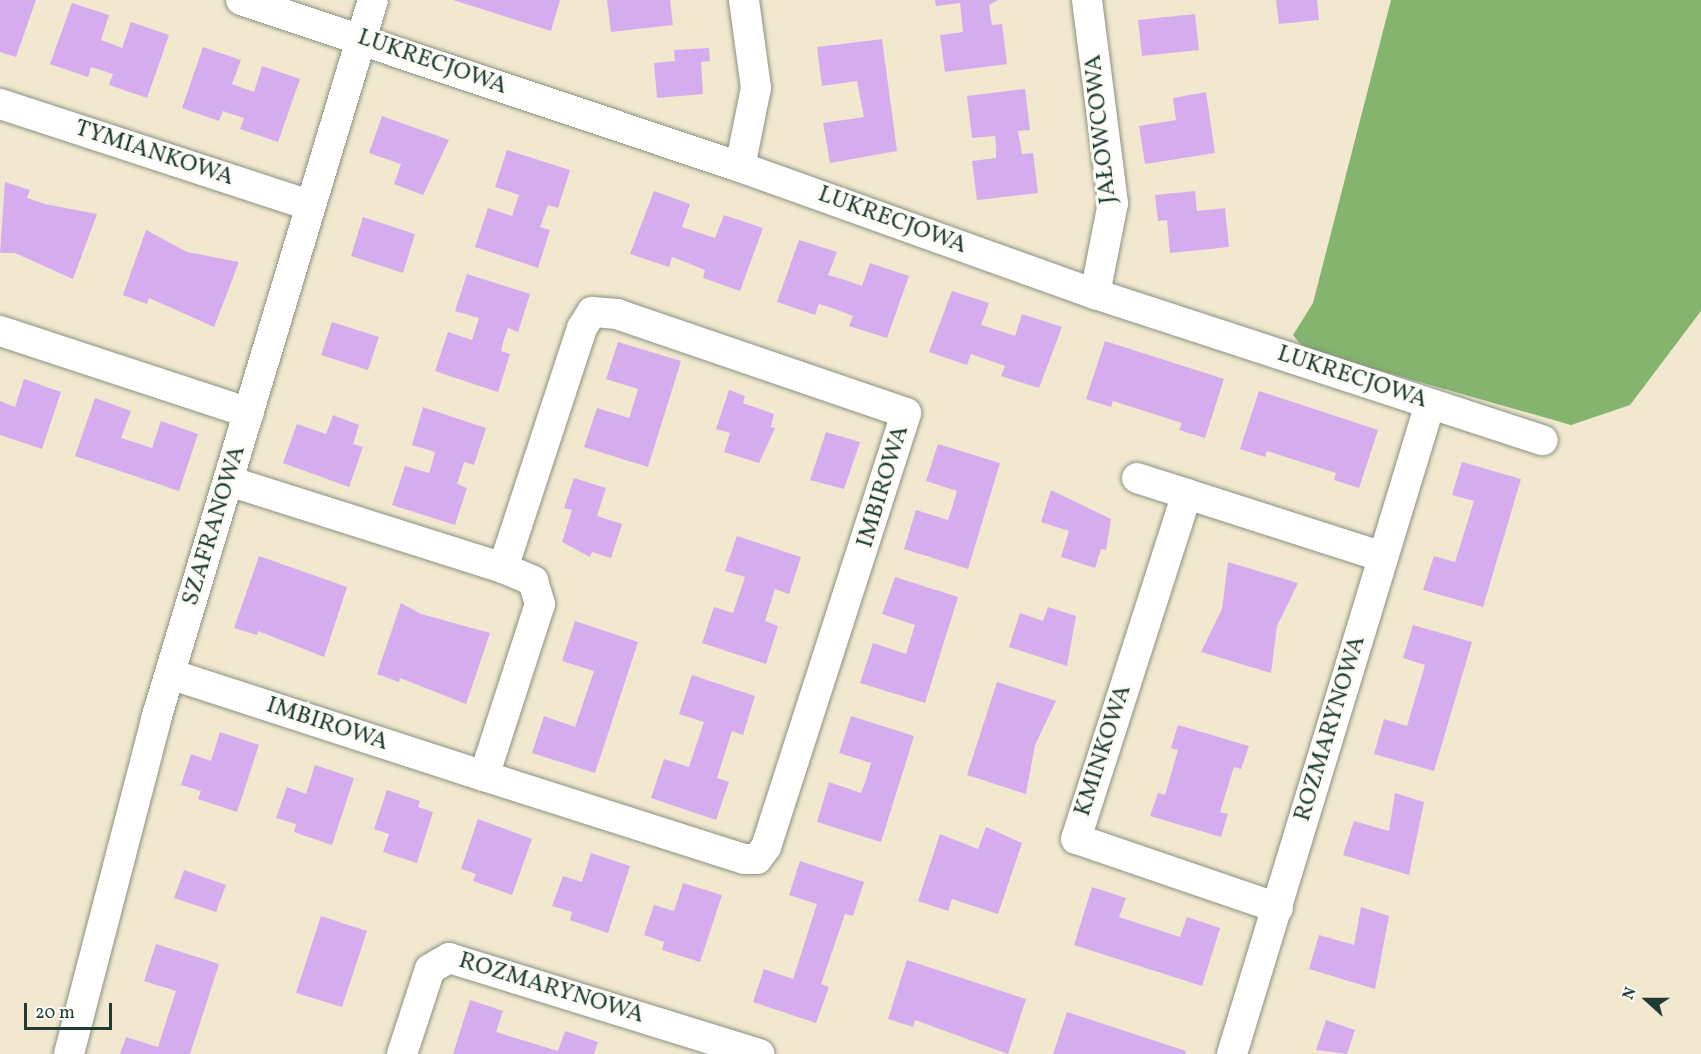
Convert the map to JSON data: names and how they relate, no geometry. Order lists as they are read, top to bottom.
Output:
{
  "streets": {
    "street": [
      "LUKRECJOWA",
      "JAŁOWCOWA",
      "TYMIANKOWA",
      "IMBIROWA",
      "SZAFRANOWA",
      "ROZMARYNOWA",
      "KMINKOWA"
    ]
  },
  "crossings": [
    ["LUKRECJOWA", "JAŁOWCOWA"],
    ["LUKRECJOWA", "SZAFRANOWA"],
    ["LUKRECJOWA", "ROZMARYNOWA"],
    ["TYMIANKOWA", "SZAFRANOWA"],
    ["IMBIROWA", "SZAFRANOWA"],
    ["ROZMARYNOWA", "KMINKOWA"]
  ],
  "scale_bar": "20 m",
  "north": "left"
}
